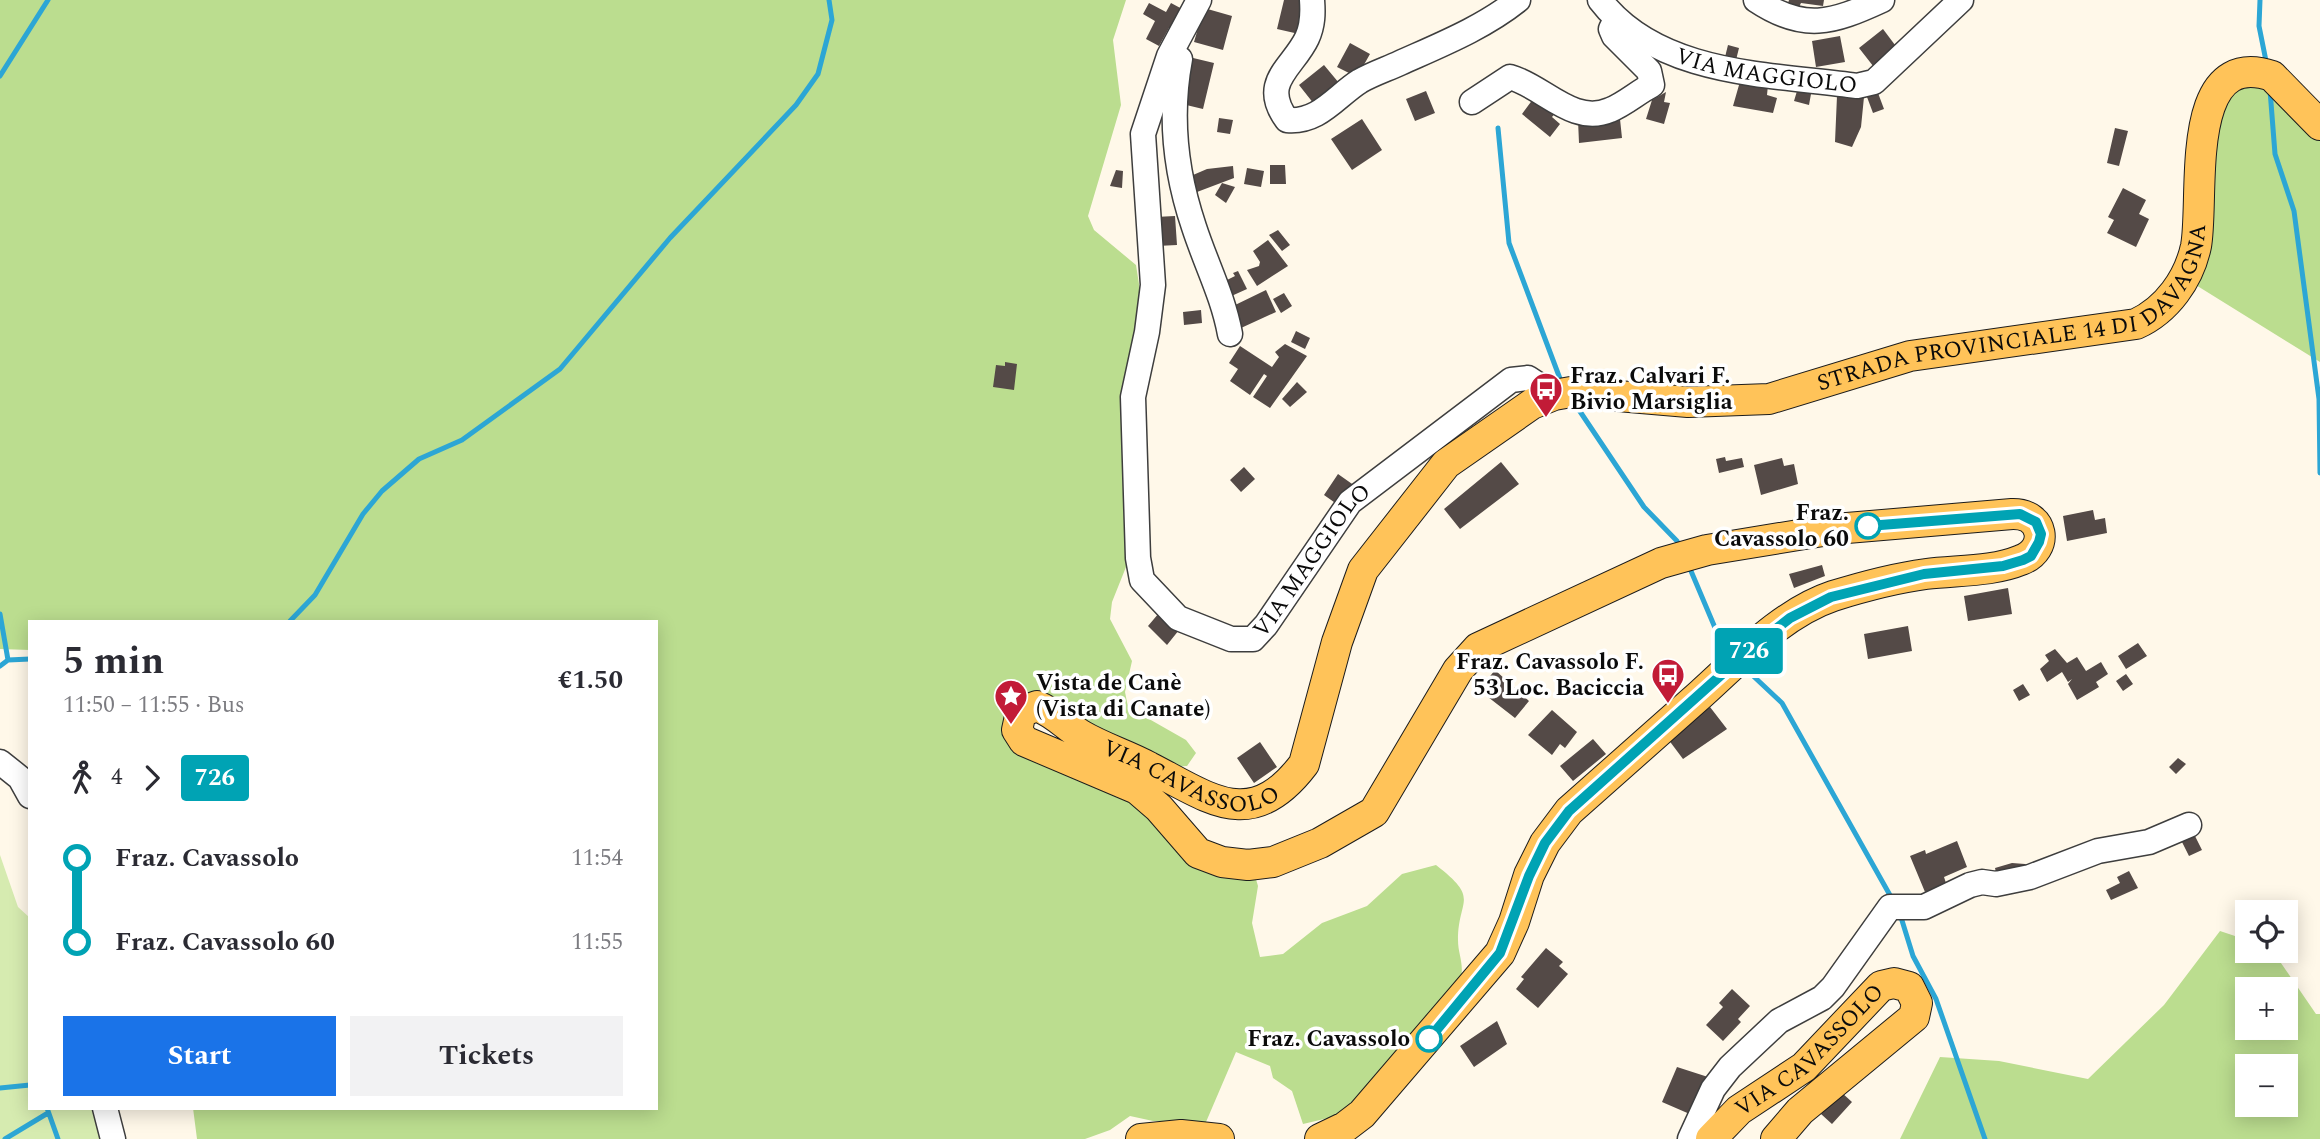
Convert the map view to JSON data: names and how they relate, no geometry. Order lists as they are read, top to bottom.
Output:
{
  "streets": {
    "main road": ["STRADA PROVINCIALE 14 DI DAVAGNA", "VIA CAVASSOLO"],
    "street": ["VIA MAGGIOLO"]
  },
  "crossings": [
    ["VIA MAGGIOLO", "STRADA PROVINCIALE 14 DI DAVAGNA"],
    ["VIA MAGGIOLO", "VIA CAVASSOLO"],
    ["STRADA PROVINCIALE 14 DI DAVAGNA", "VIA CAVASSOLO"]
  ],
  "places": {
    "bus stop": ["Fraz. Calvari F. Bivio Marsiglia", "Fraz. Cavassolo F. 53 Loc. Baciccia"],
    "other": ["Fraz. Cavassolo 60", "Fraz. Cavassolo"],
    "place": ["Vista de Canè (Vista di Canate)"]
  },
  "lines": ["bus line 726"],
  "page": {
    "on_map": "726",
    "heading": ["5 min", "11:50 – 11:55 · Bus", "€1.50"],
    "legs": ["4", "726"],
    "list": [
      {
        "name": "Fraz. Cavassolo",
        "value": "11:54"
      },
      {
        "name": "Fraz. Cavassolo 60",
        "value": "11:55"
      }
    ],
    "map_buttons": ["+", "−"],
    "buttons": ["Start", "Tickets"]
  }
}
